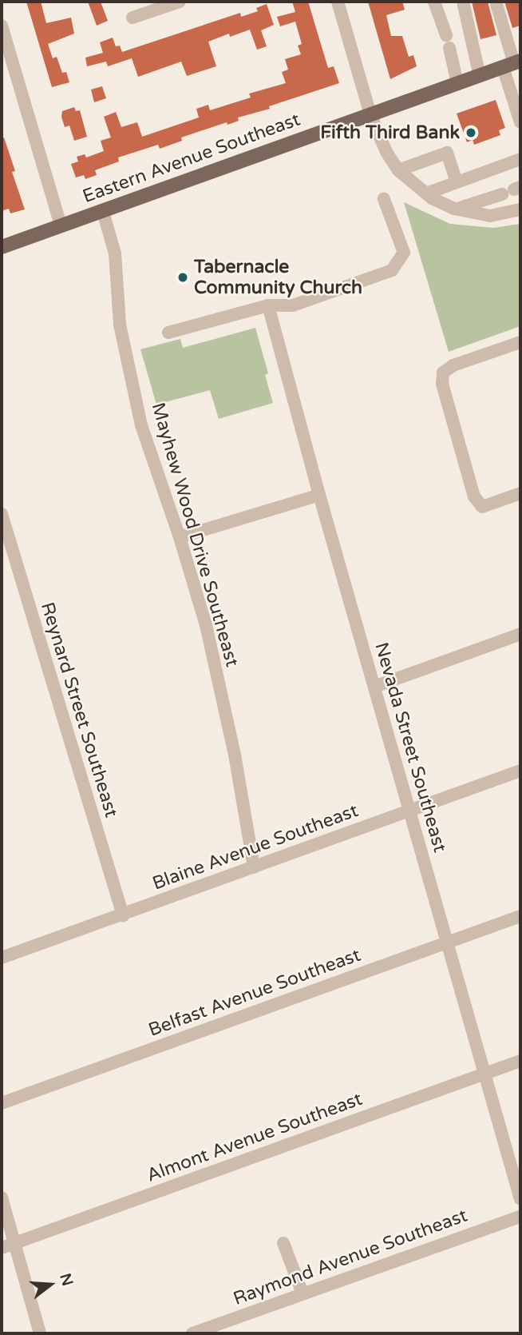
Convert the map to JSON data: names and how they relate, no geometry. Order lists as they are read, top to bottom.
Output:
{
  "streets": {
    "main road": ["Eastern Avenue Southeast"],
    "street": [
      "Mayhew Wood Drive Southeast",
      "Reynard Street Southeast",
      "Nevada Street Southeast",
      "Blaine Avenue Southeast",
      "Belfast Avenue Southeast",
      "Almont Avenue Southeast",
      "Raymond Avenue Southeast"
    ]
  },
  "crossings": [
    ["Eastern Avenue Southeast", "Mayhew Wood Drive Southeast"],
    ["Mayhew Wood Drive Southeast", "Blaine Avenue Southeast"],
    ["Reynard Street Southeast", "Blaine Avenue Southeast"],
    ["Nevada Street Southeast", "Blaine Avenue Southeast"],
    ["Nevada Street Southeast", "Belfast Avenue Southeast"],
    ["Nevada Street Southeast", "Almont Avenue Southeast"]
  ],
  "places": ["Fifth Third Bank", "Tabernacle Community Church"],
  "north": "right"
}
